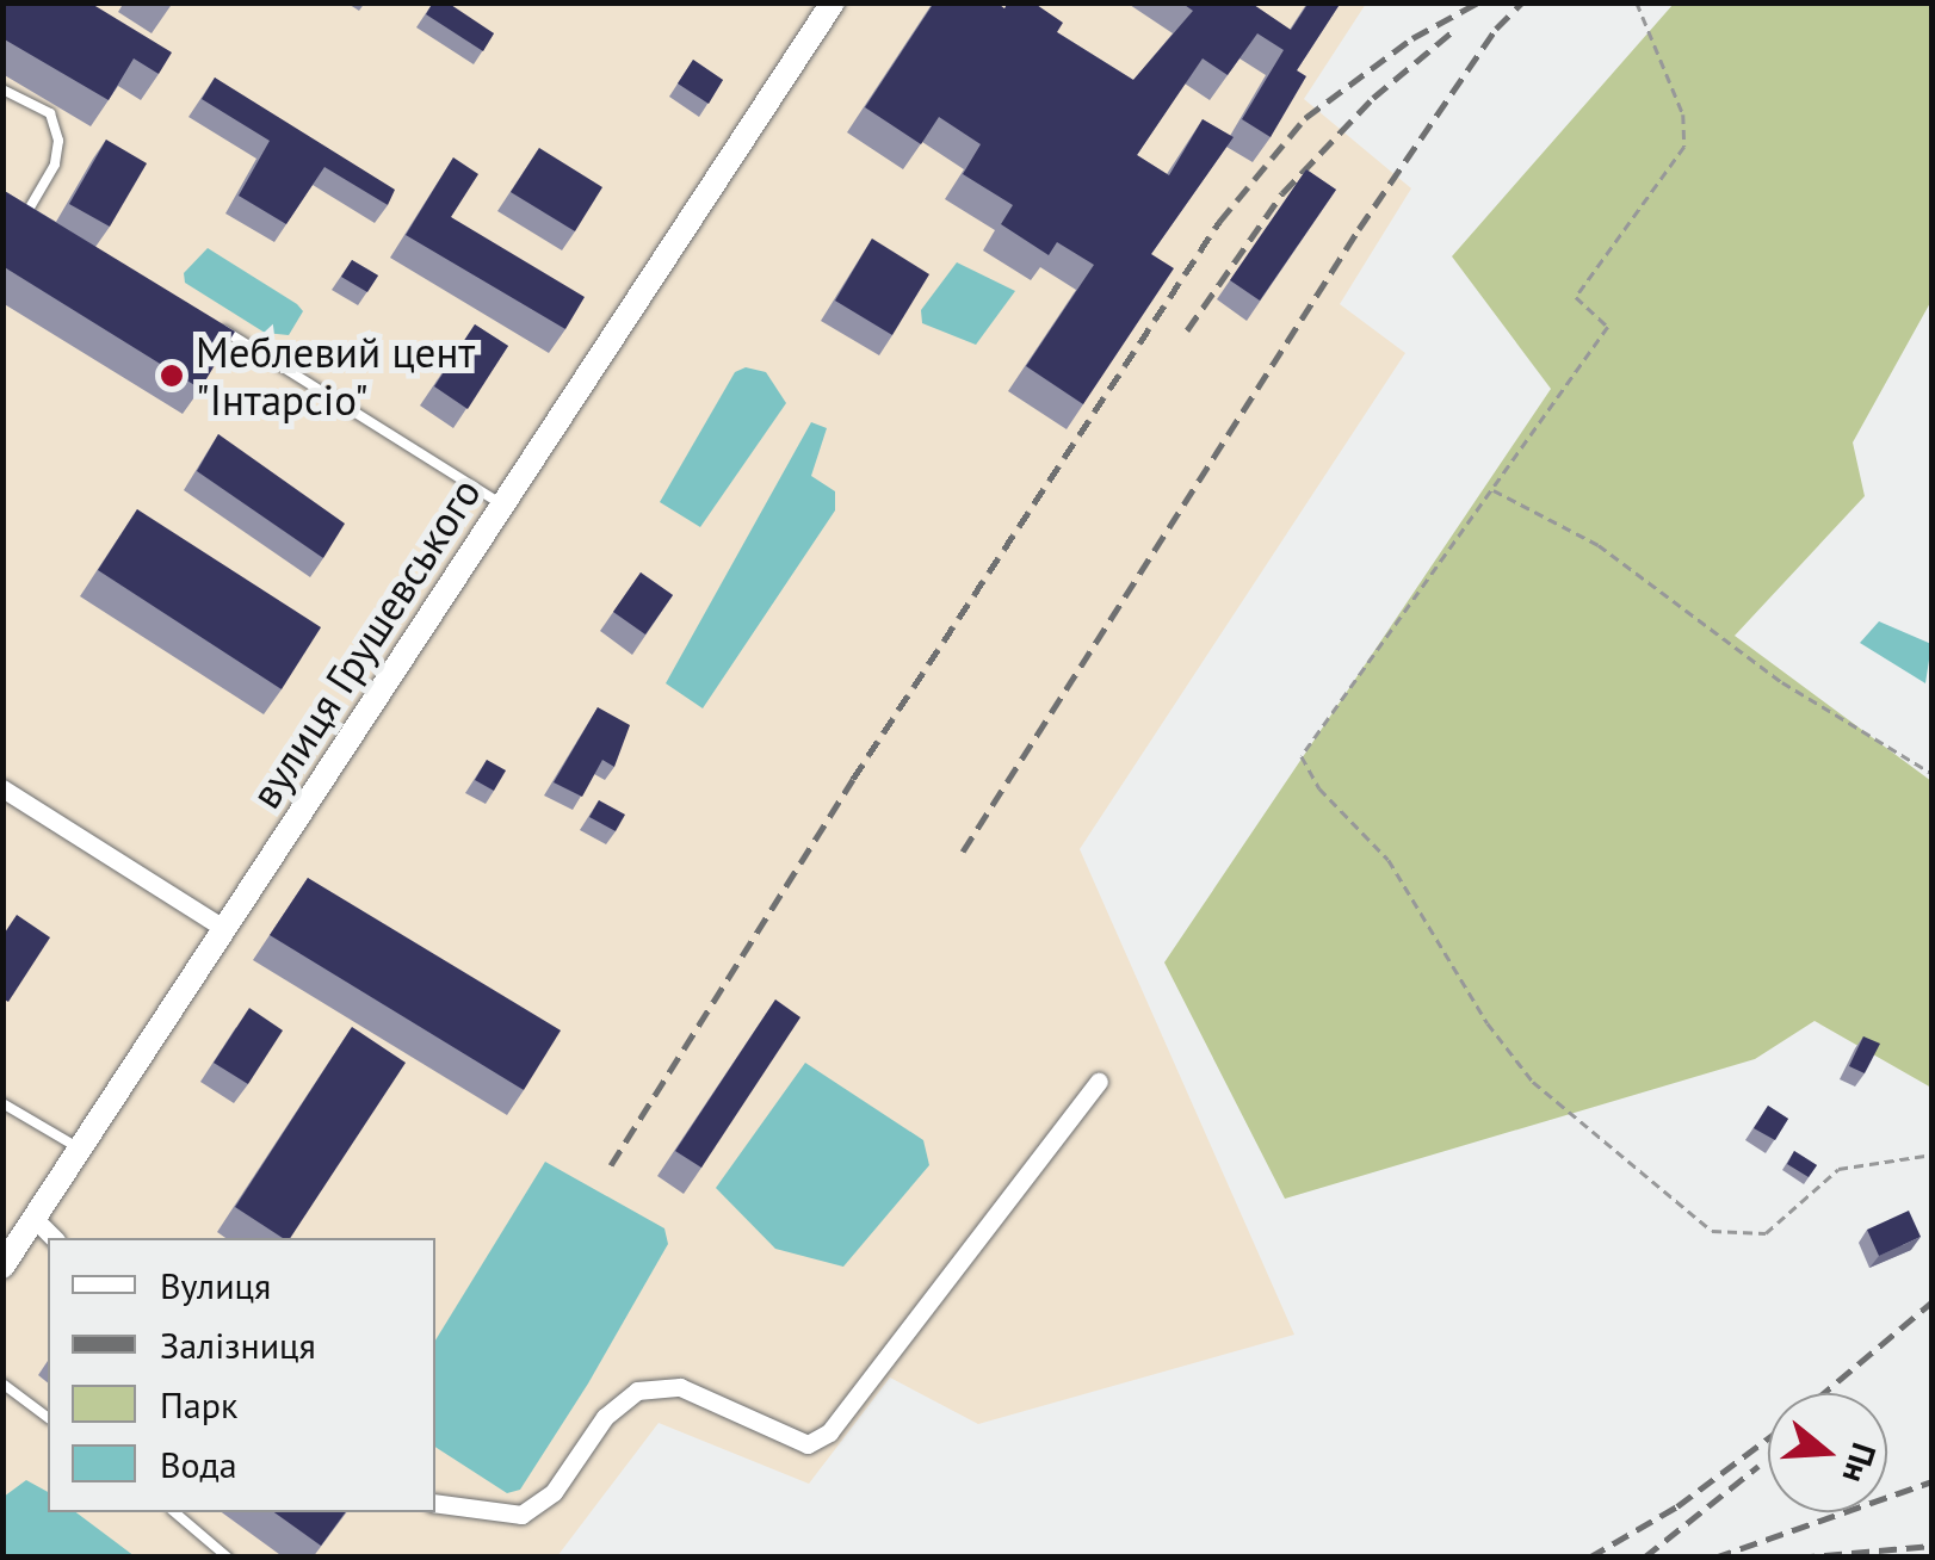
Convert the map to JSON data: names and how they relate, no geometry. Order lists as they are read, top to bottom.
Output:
{
  "streets": {
    "street": ["вулиця Грушевського"]
  },
  "places": ["Меблевий цент \"Інтарсіо\""],
  "legend": [
    "Вулиця",
    "Залізниця",
    "Парк",
    "Вода"
  ],
  "north": "right"
}
